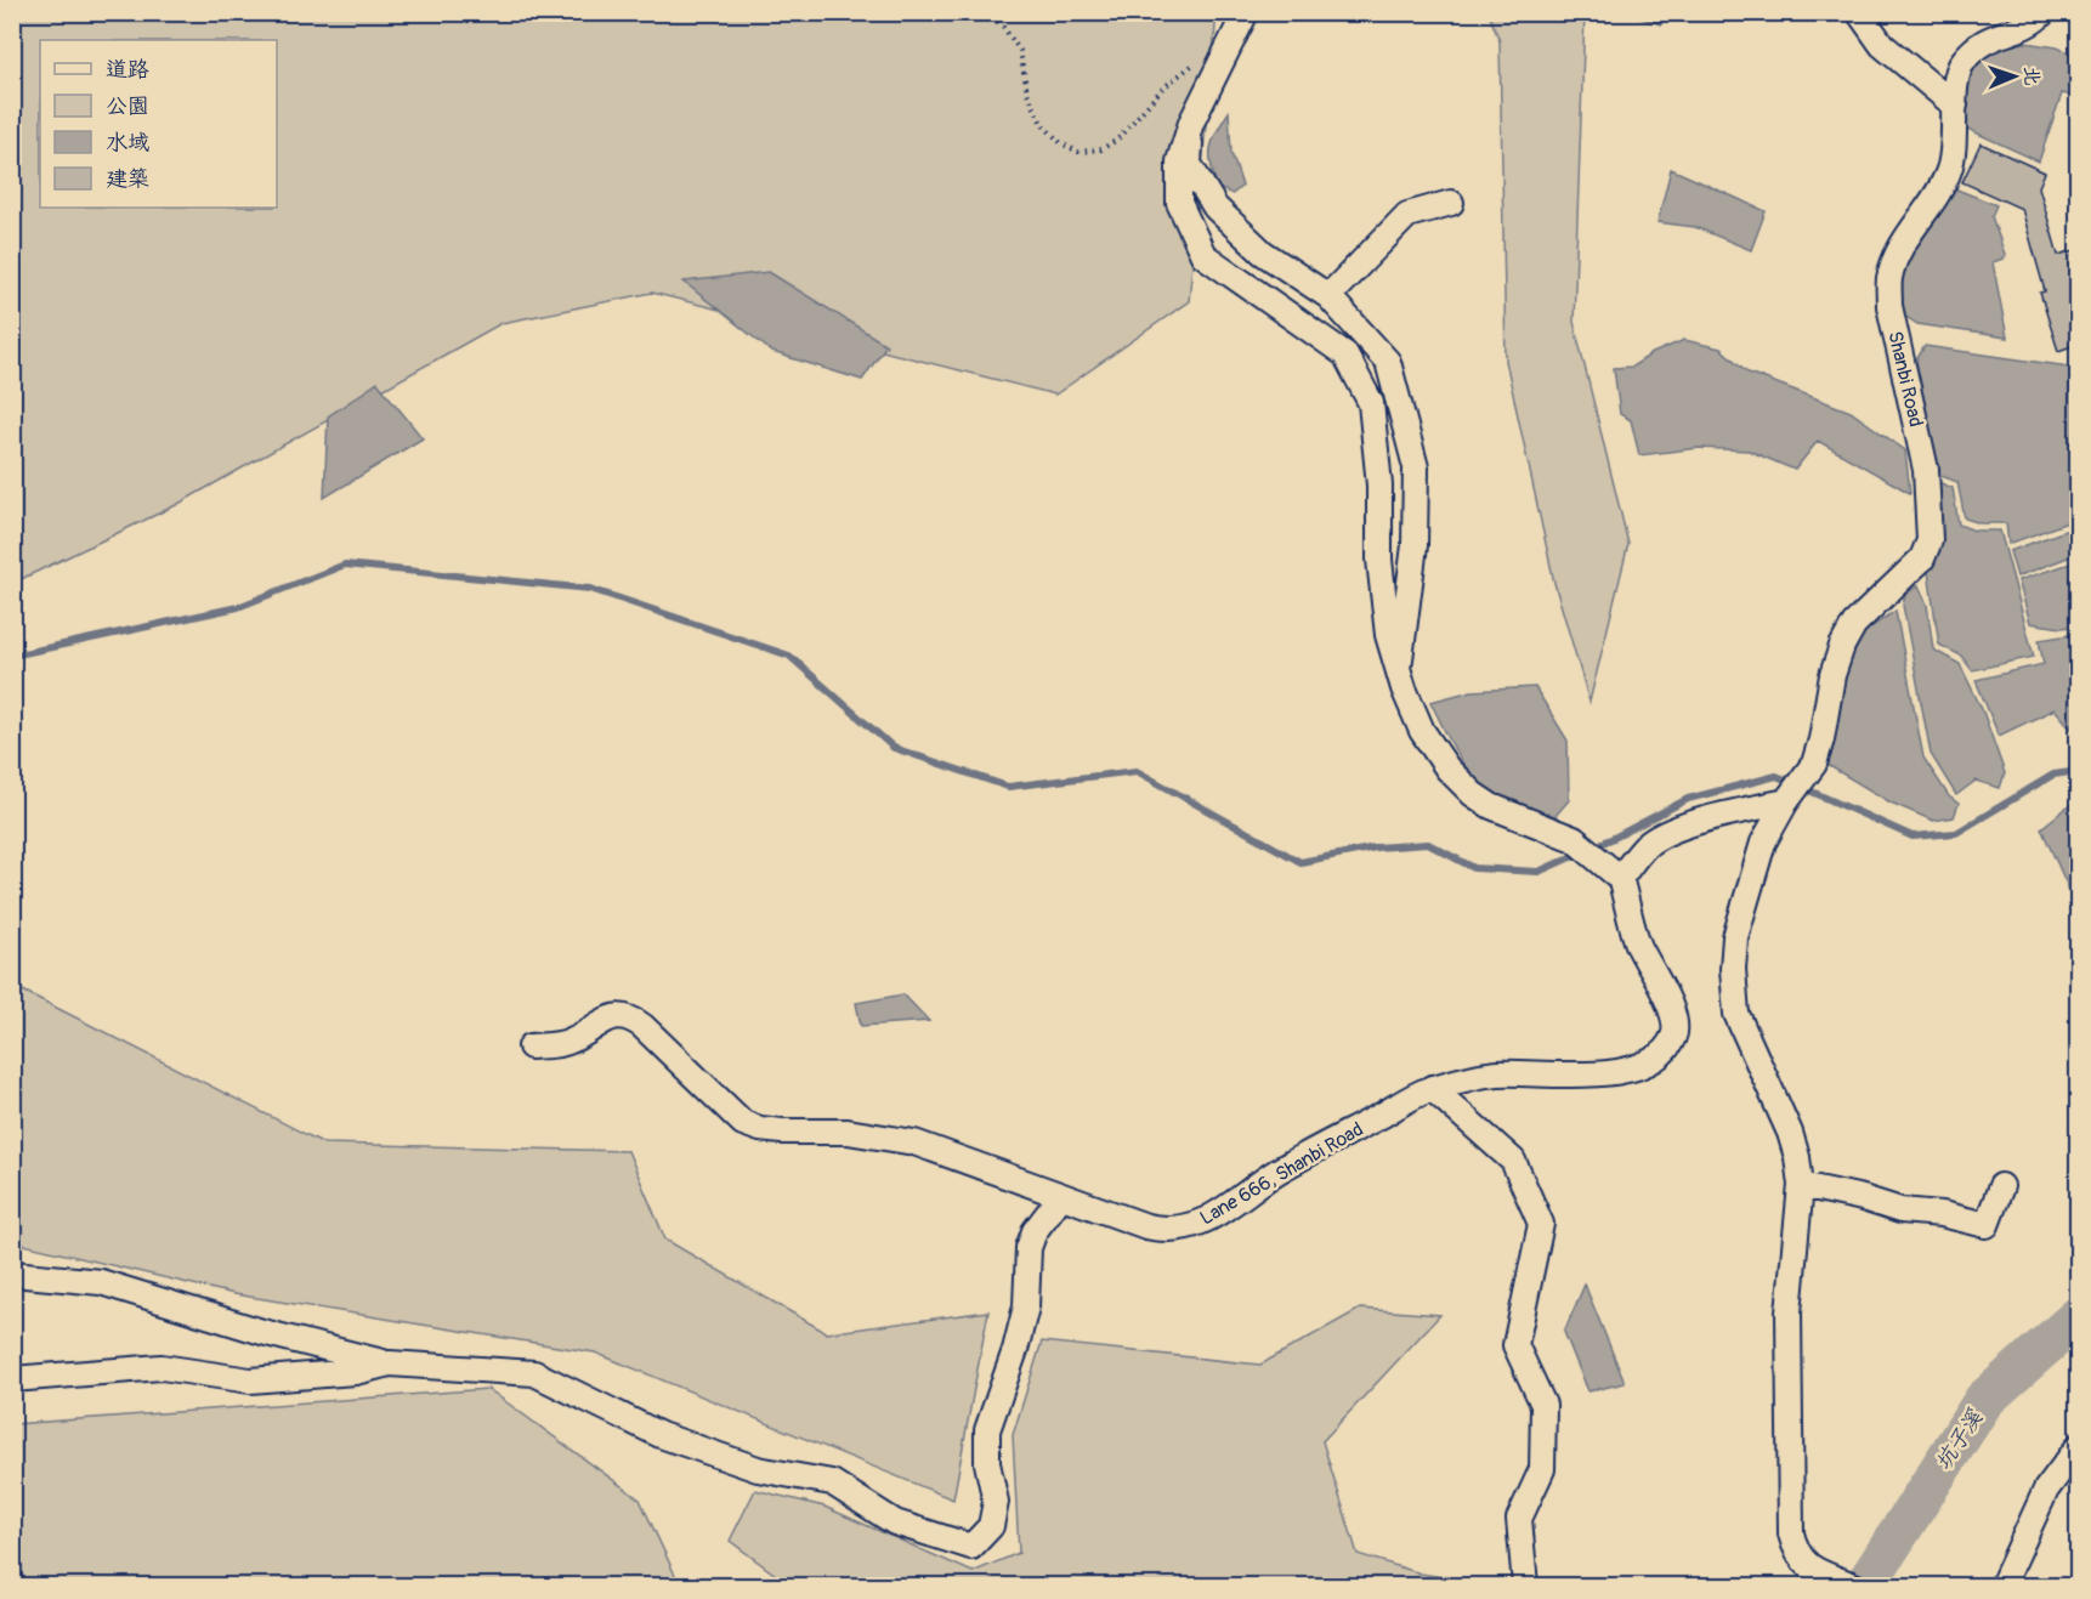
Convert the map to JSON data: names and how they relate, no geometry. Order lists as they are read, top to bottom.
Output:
{
  "streets": {
    "street": ["Shanbi Road", "Lane 666, Shanbi Road"]
  },
  "water": ["坑子溪"],
  "legend": [
    "道路",
    "公園",
    "水域",
    "建築"
  ],
  "north": "right"
}
